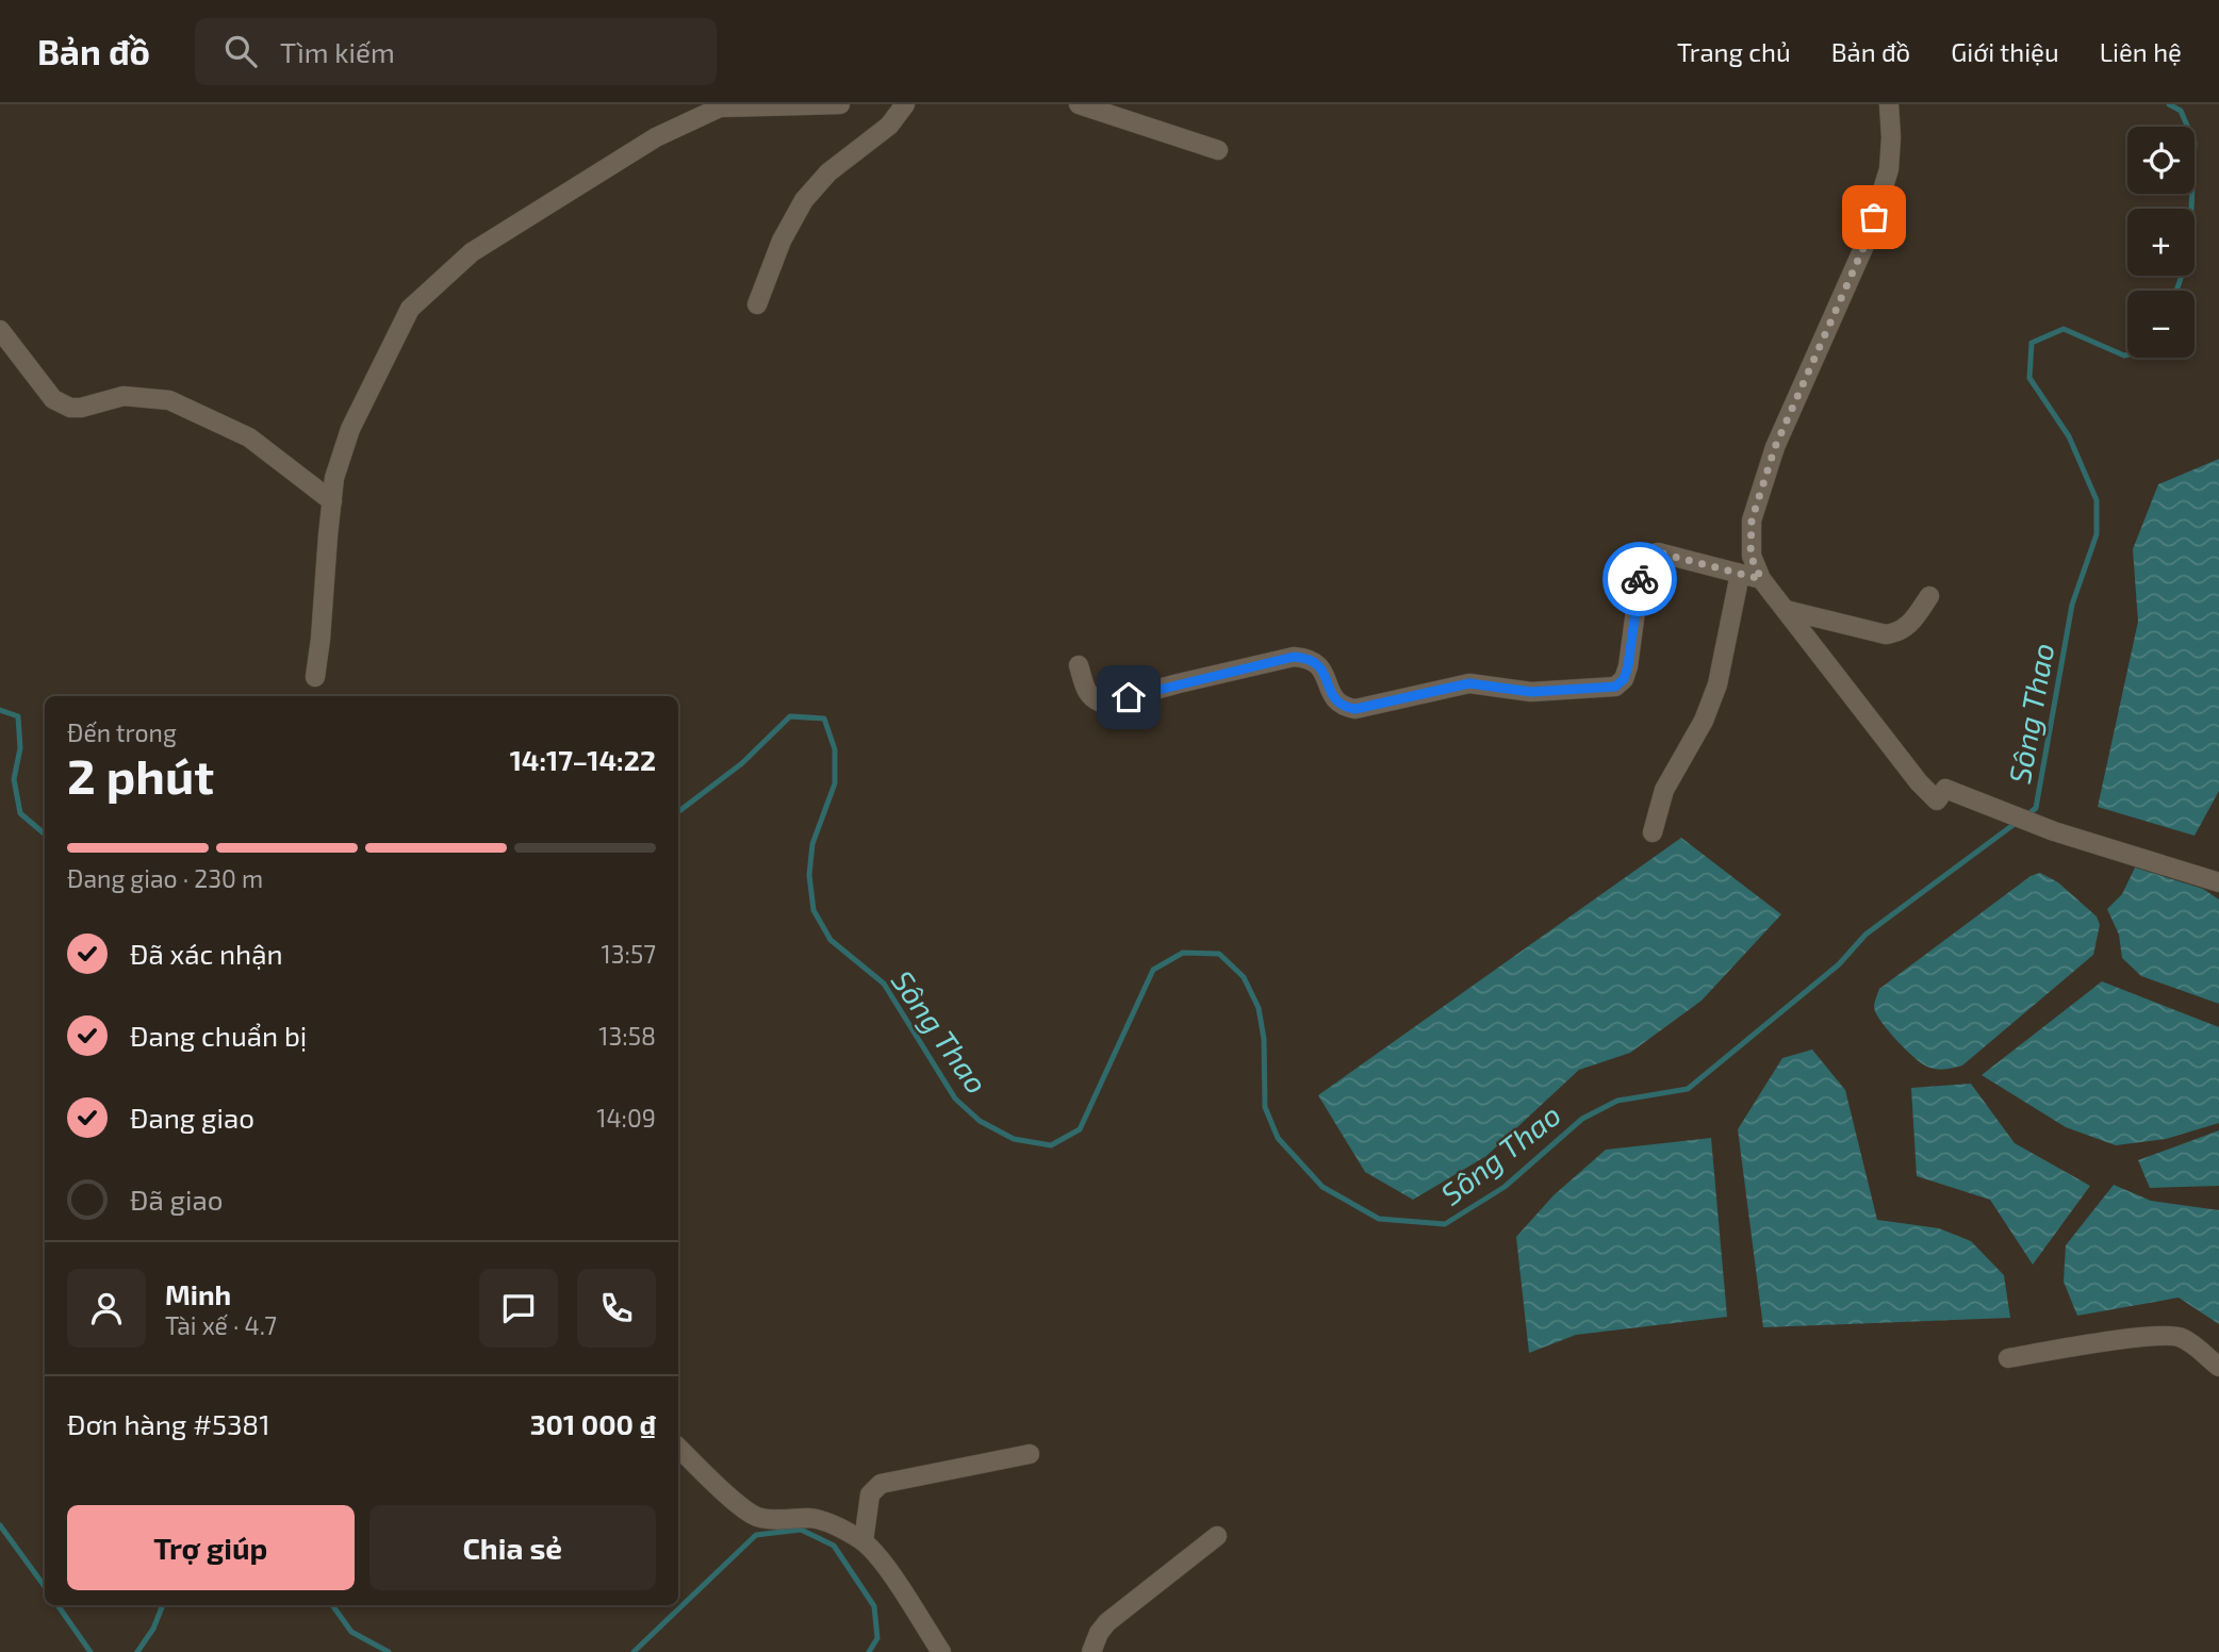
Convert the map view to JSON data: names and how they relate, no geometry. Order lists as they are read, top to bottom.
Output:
{
  "water": ["Sông Thao"],
  "page": {
    "header": "Bản đồ",
    "search": "Tìm kiếm",
    "nav": [
      "Trang chủ",
      "Bản đồ",
      "Giới thiệu",
      "Liên hệ"
    ],
    "map_buttons": ["+", "−"],
    "heading": ["2 phút", "Đến trong", "14:17–14:22"],
    "panel": [
      "Minh",
      "Tài xế · 4.7",
      "Đơn hàng #5381",
      "301 000 ₫"
    ],
    "bar": "Đang giao · 230 m",
    "list": [
      ["Đã xác nhận", "13:57"],
      ["Đang chuẩn bị", "13:58"],
      ["Đang giao", "14:09"],
      "Đã giao"
    ],
    "buttons": ["Trợ giúp", "Chia sẻ"]
  }
}
